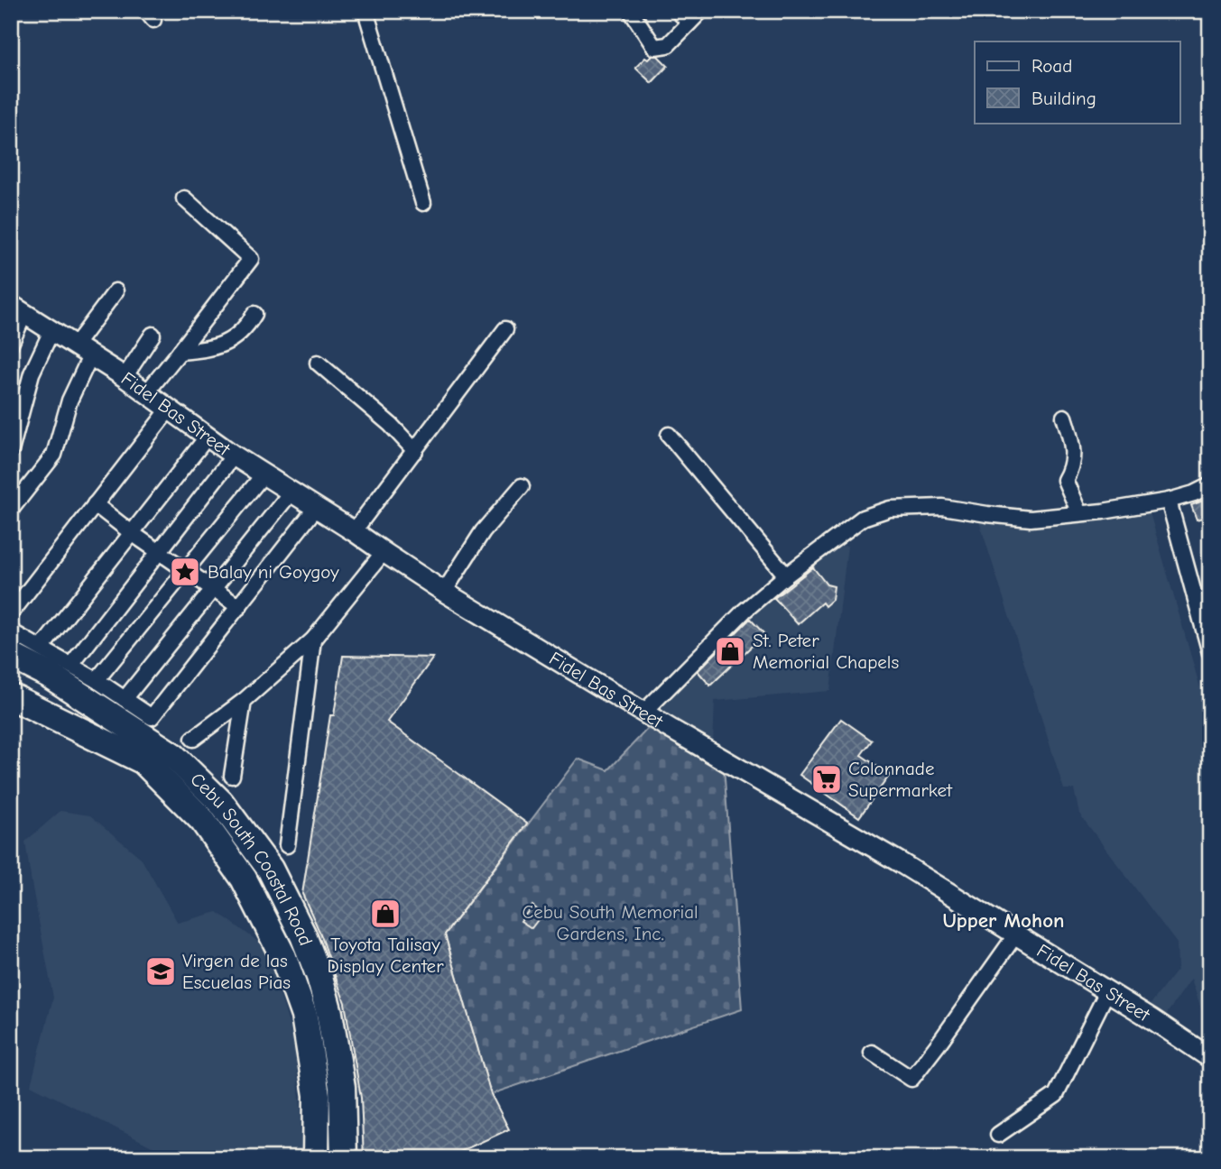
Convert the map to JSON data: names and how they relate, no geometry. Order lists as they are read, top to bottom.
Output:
{
  "streets": {
    "highway": ["Cebu South Coastal Road"],
    "street": ["Fidel Bas Street"]
  },
  "districts": ["Upper Mohon"],
  "parks": ["Cebu South Memorial Gardens, Inc."],
  "places": {
    "place": ["Balay ni Goygoy"],
    "shop": ["St. Peter Memorial Chapels", "Toyota Talisay Display Center"],
    "supermarket": ["Colonnade Supermarket"],
    "school or university": ["Virgen de las Escuelas Pias"]
  },
  "legend": ["Road", "Building"]
}
